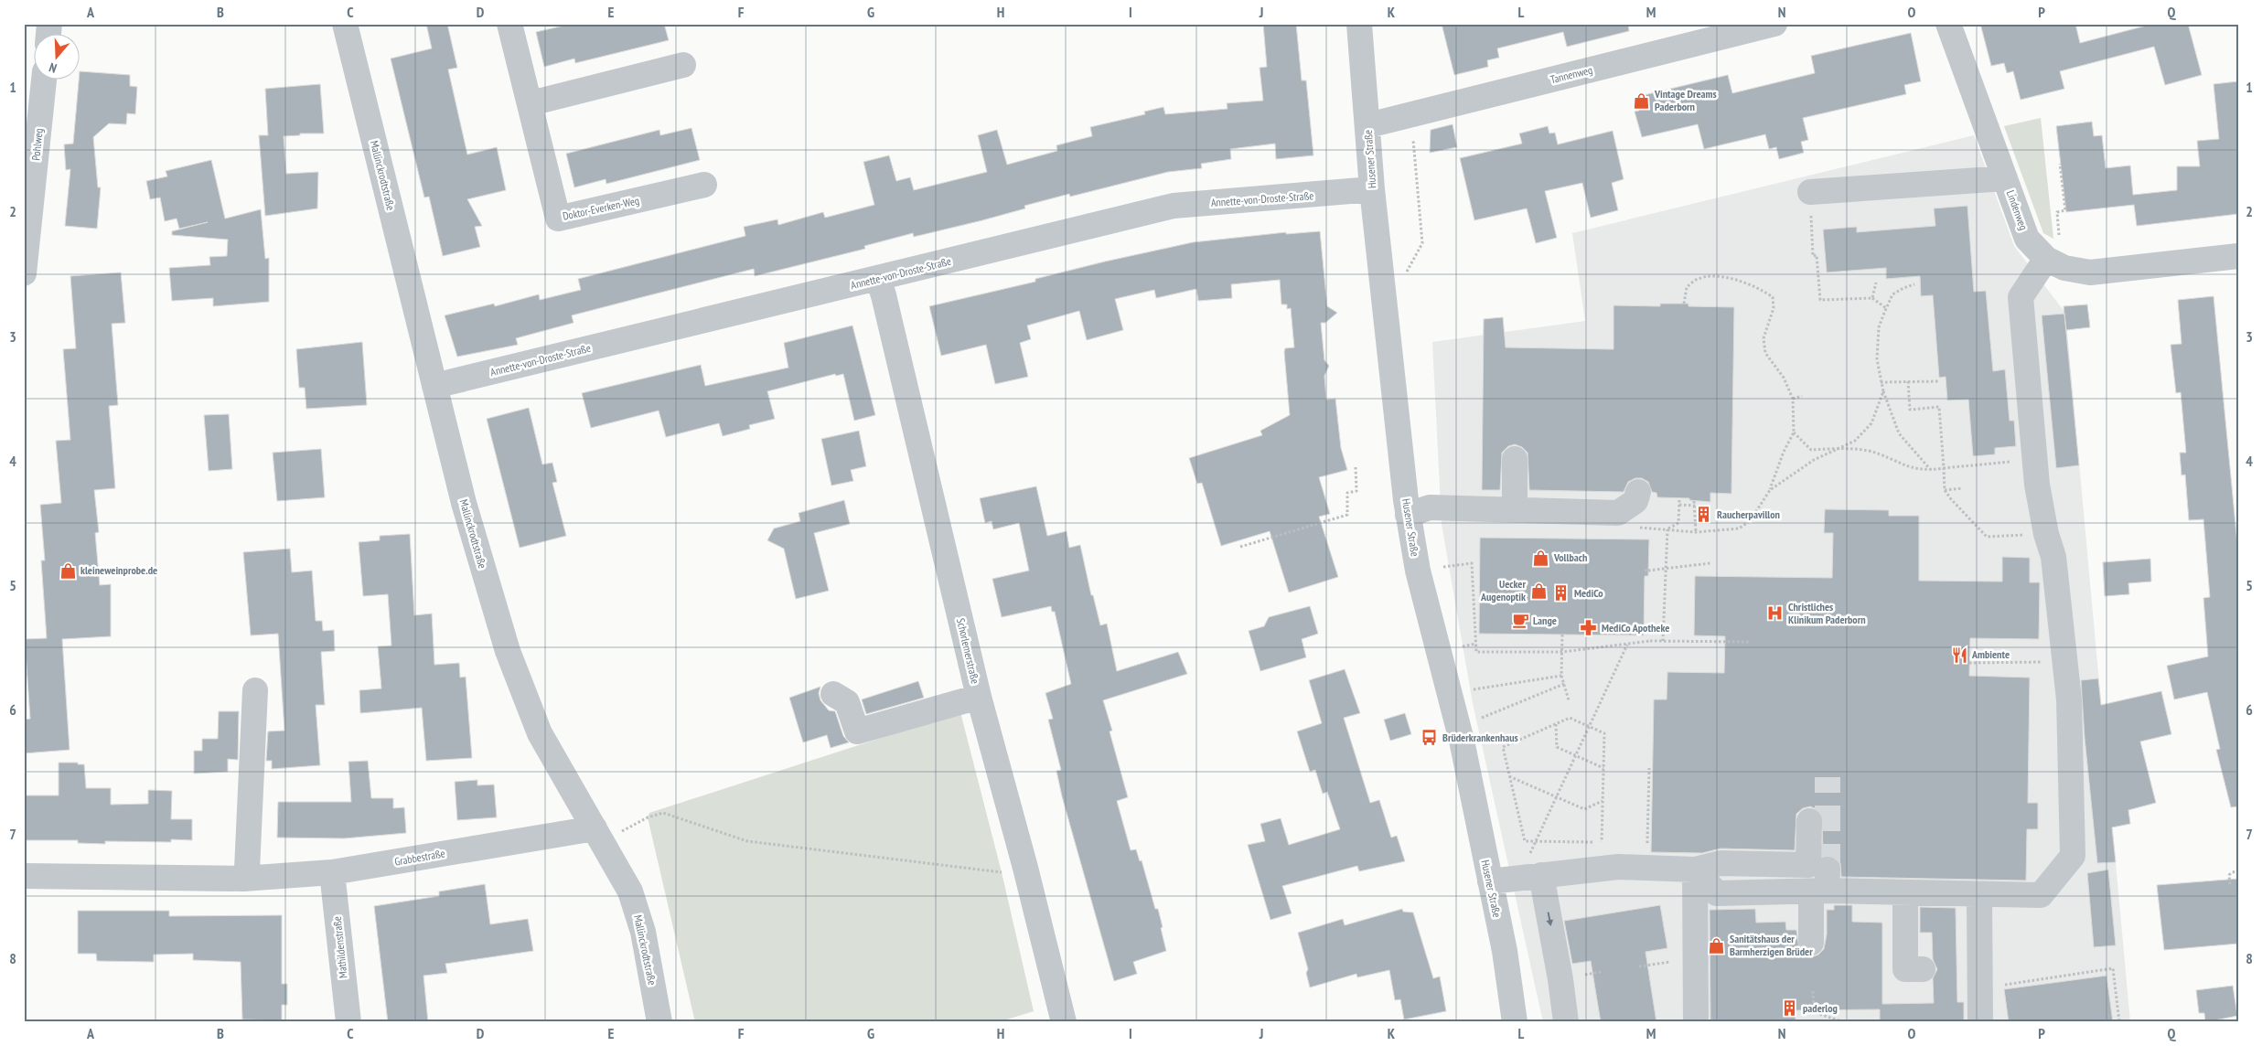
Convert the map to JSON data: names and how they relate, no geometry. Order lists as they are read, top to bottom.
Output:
{
  "streets": {
    "street": [
      "Tannenweg",
      "Pohlweg",
      "Husener Straße",
      "Mallinckrodtstraße",
      "Annette-von-Droste-Straße",
      "Doktor-Everken-Weg",
      "Lindenweg",
      "Schorlemerstraße",
      "Grabbestraße",
      "Mathildenstraße"
    ]
  },
  "crossings": [
    ["Tannenweg", "Husener Straße"],
    ["Husener Straße", "Annette-von-Droste-Straße"],
    ["Mallinckrodtstraße", "Annette-von-Droste-Straße"],
    ["Mallinckrodtstraße", "Grabbestraße"],
    ["Annette-von-Droste-Straße", "Schorlemerstraße"],
    ["Grabbestraße", "Mathildenstraße"]
  ],
  "places": {
    "shop": [
      "Vintage Dreams Paderborn",
      "Vollbach",
      "kleineweinprobe.de",
      "Uecker Augenoptik",
      "Sanitätshaus der Barmherzigen Brüder"
    ],
    "building": ["Raucherpavillon", "MediCo", "paderlog"],
    "hospital": ["Christliches Klinikum Paderborn"],
    "cafe": ["Lange"],
    "pharmacy": ["MediCo Apotheke"],
    "restaurant": ["Ambiente"],
    "bus stop": ["Brüderkrankenhaus"]
  },
  "north": "bottom",
  "grid": {
    "columns": [
      "A",
      "B",
      "C",
      "D",
      "E",
      "F",
      "G",
      "H",
      "I",
      "J",
      "K",
      "L",
      "M",
      "N",
      "O",
      "P",
      "Q"
    ],
    "rows": [
      "1",
      "2",
      "3",
      "4",
      "5",
      "6",
      "7",
      "8"
    ]
  }
}
